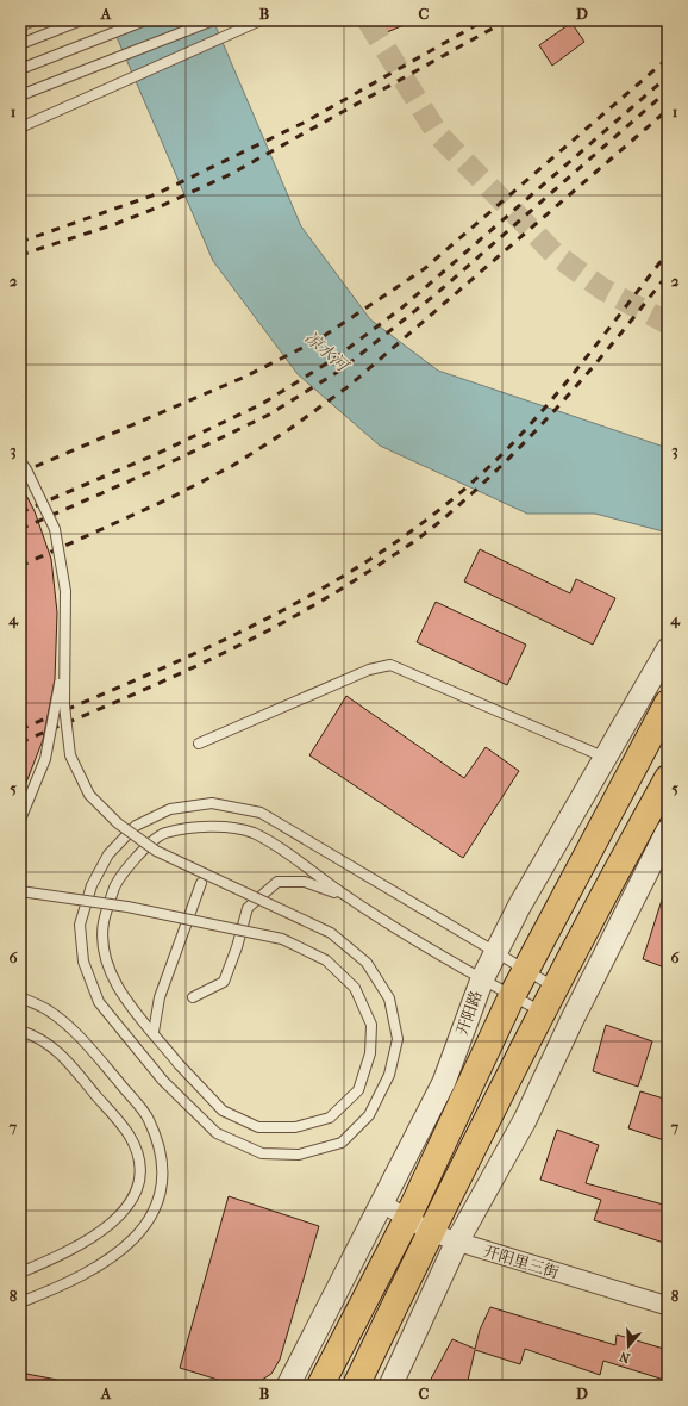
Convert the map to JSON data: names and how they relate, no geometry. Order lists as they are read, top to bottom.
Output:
{
  "streets": {
    "main road": ["开阳路"],
    "street": ["开阳里三街"]
  },
  "crossings": [
    ["开阳路", "开阳里三街"]
  ],
  "water": ["凉水河"],
  "north": "bottom",
  "grid": {
    "columns": [
      "A",
      "B",
      "C",
      "D"
    ],
    "rows": [
      "1",
      "2",
      "3",
      "4",
      "5",
      "6",
      "7",
      "8"
    ]
  }
}
